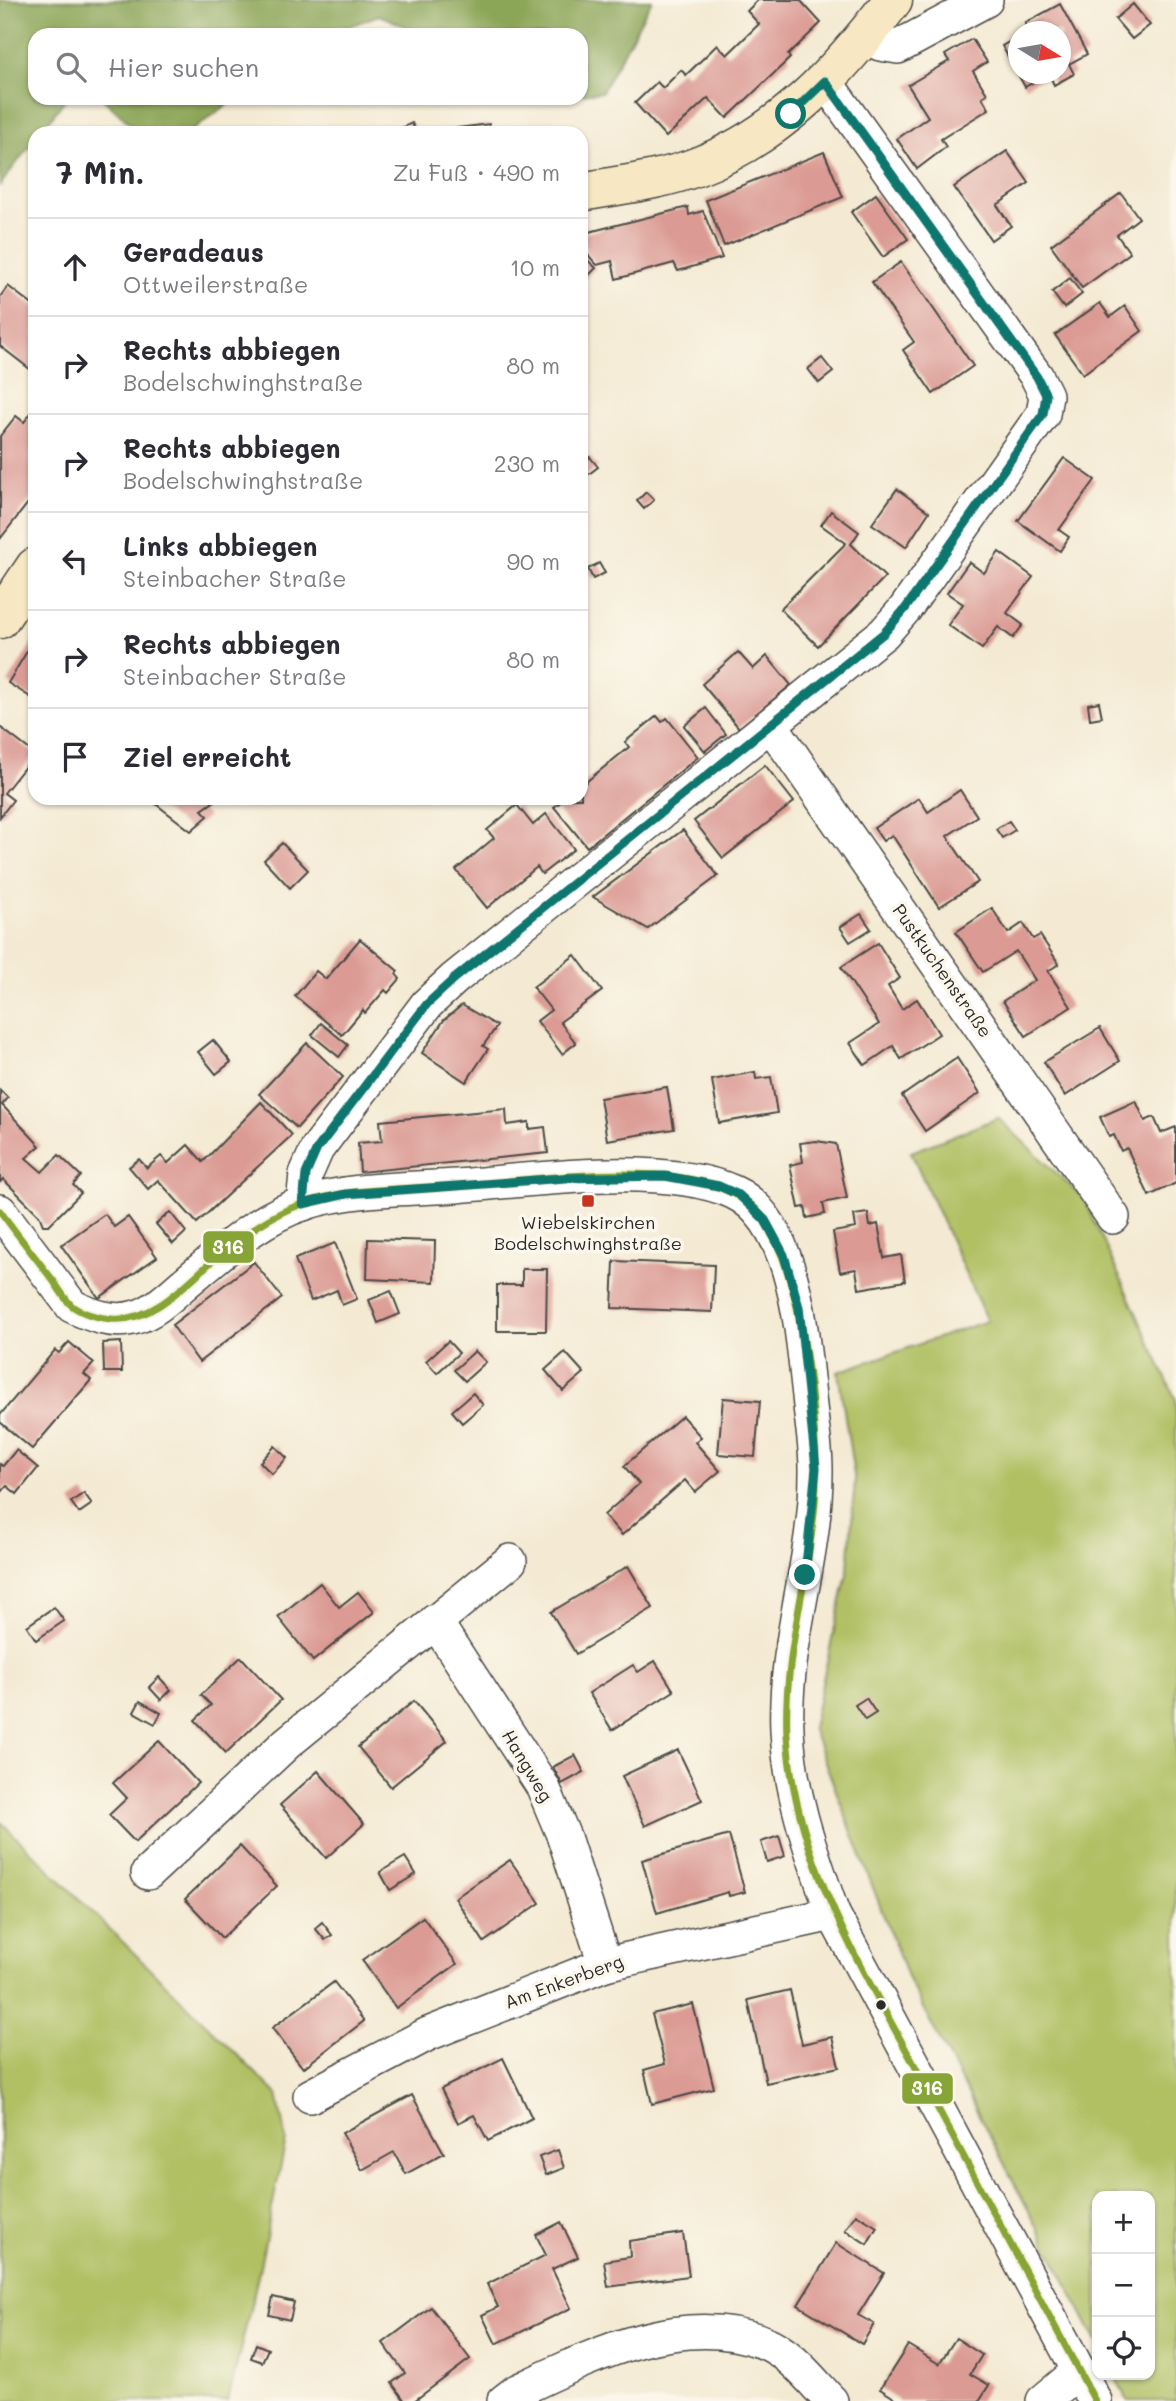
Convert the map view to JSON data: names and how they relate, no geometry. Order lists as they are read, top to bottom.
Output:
{
  "streets": {
    "street": ["Pustkuchenstraße", "Hangweg", "Am Enkerberg"]
  },
  "crossings": [
    ["Hangweg", "Am Enkerberg"]
  ],
  "places": {
    "transit": ["Wiebelskirchen Bodelschwinghstraße"]
  },
  "lines": ["transit line 316"],
  "north": "right",
  "page": {
    "search": "Hier suchen",
    "heading": ["7 Min.", "Zu Fuß · 490 m"],
    "list": [
      ["Geradeaus", "Ottweilerstraße", "10 m"],
      ["Rechts abbiegen", "Bodelschwinghstraße", "80 m"],
      ["Rechts abbiegen", "Bodelschwinghstraße", "230 m"],
      ["Links abbiegen", "Steinbacher Straße", "90 m"],
      ["Rechts abbiegen", "Steinbacher Straße", "80 m"],
      "Ziel erreicht"
    ],
    "map_buttons": ["+", "−"]
  }
}
